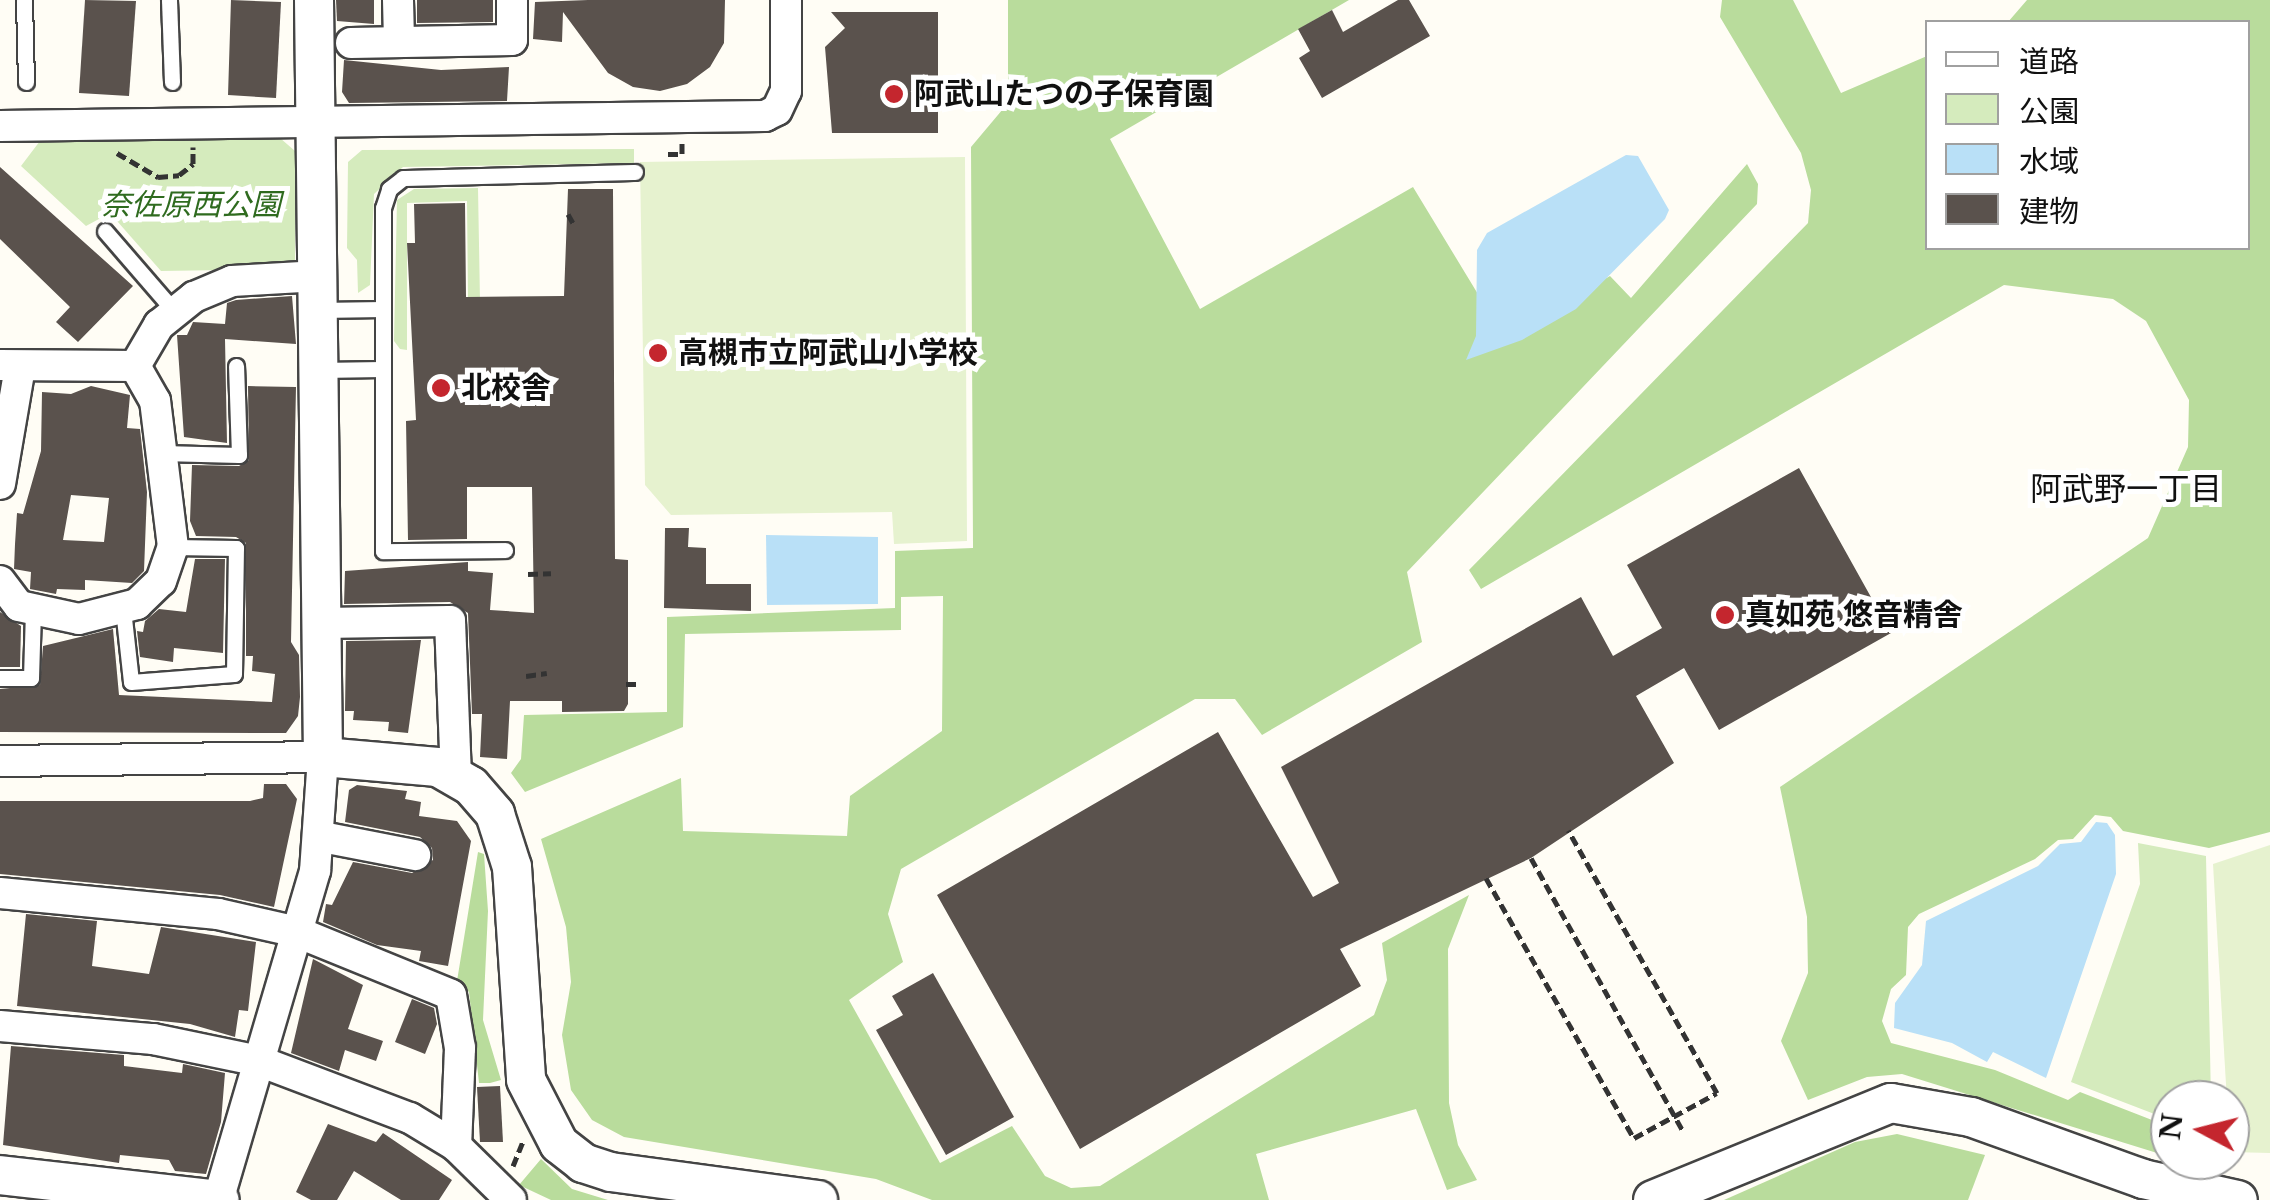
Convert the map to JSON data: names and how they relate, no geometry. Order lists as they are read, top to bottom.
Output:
{
  "districts": ["阿武野一丁目"],
  "parks": ["奈佐原西公園"],
  "places": [
    "阿武山たつの子保育園",
    "高槻市立阿武山小学校",
    "北校舎",
    "真如苑 悠音精舎"
  ],
  "legend": [
    "道路",
    "公園",
    "水域",
    "建物"
  ],
  "north": "left"
}
